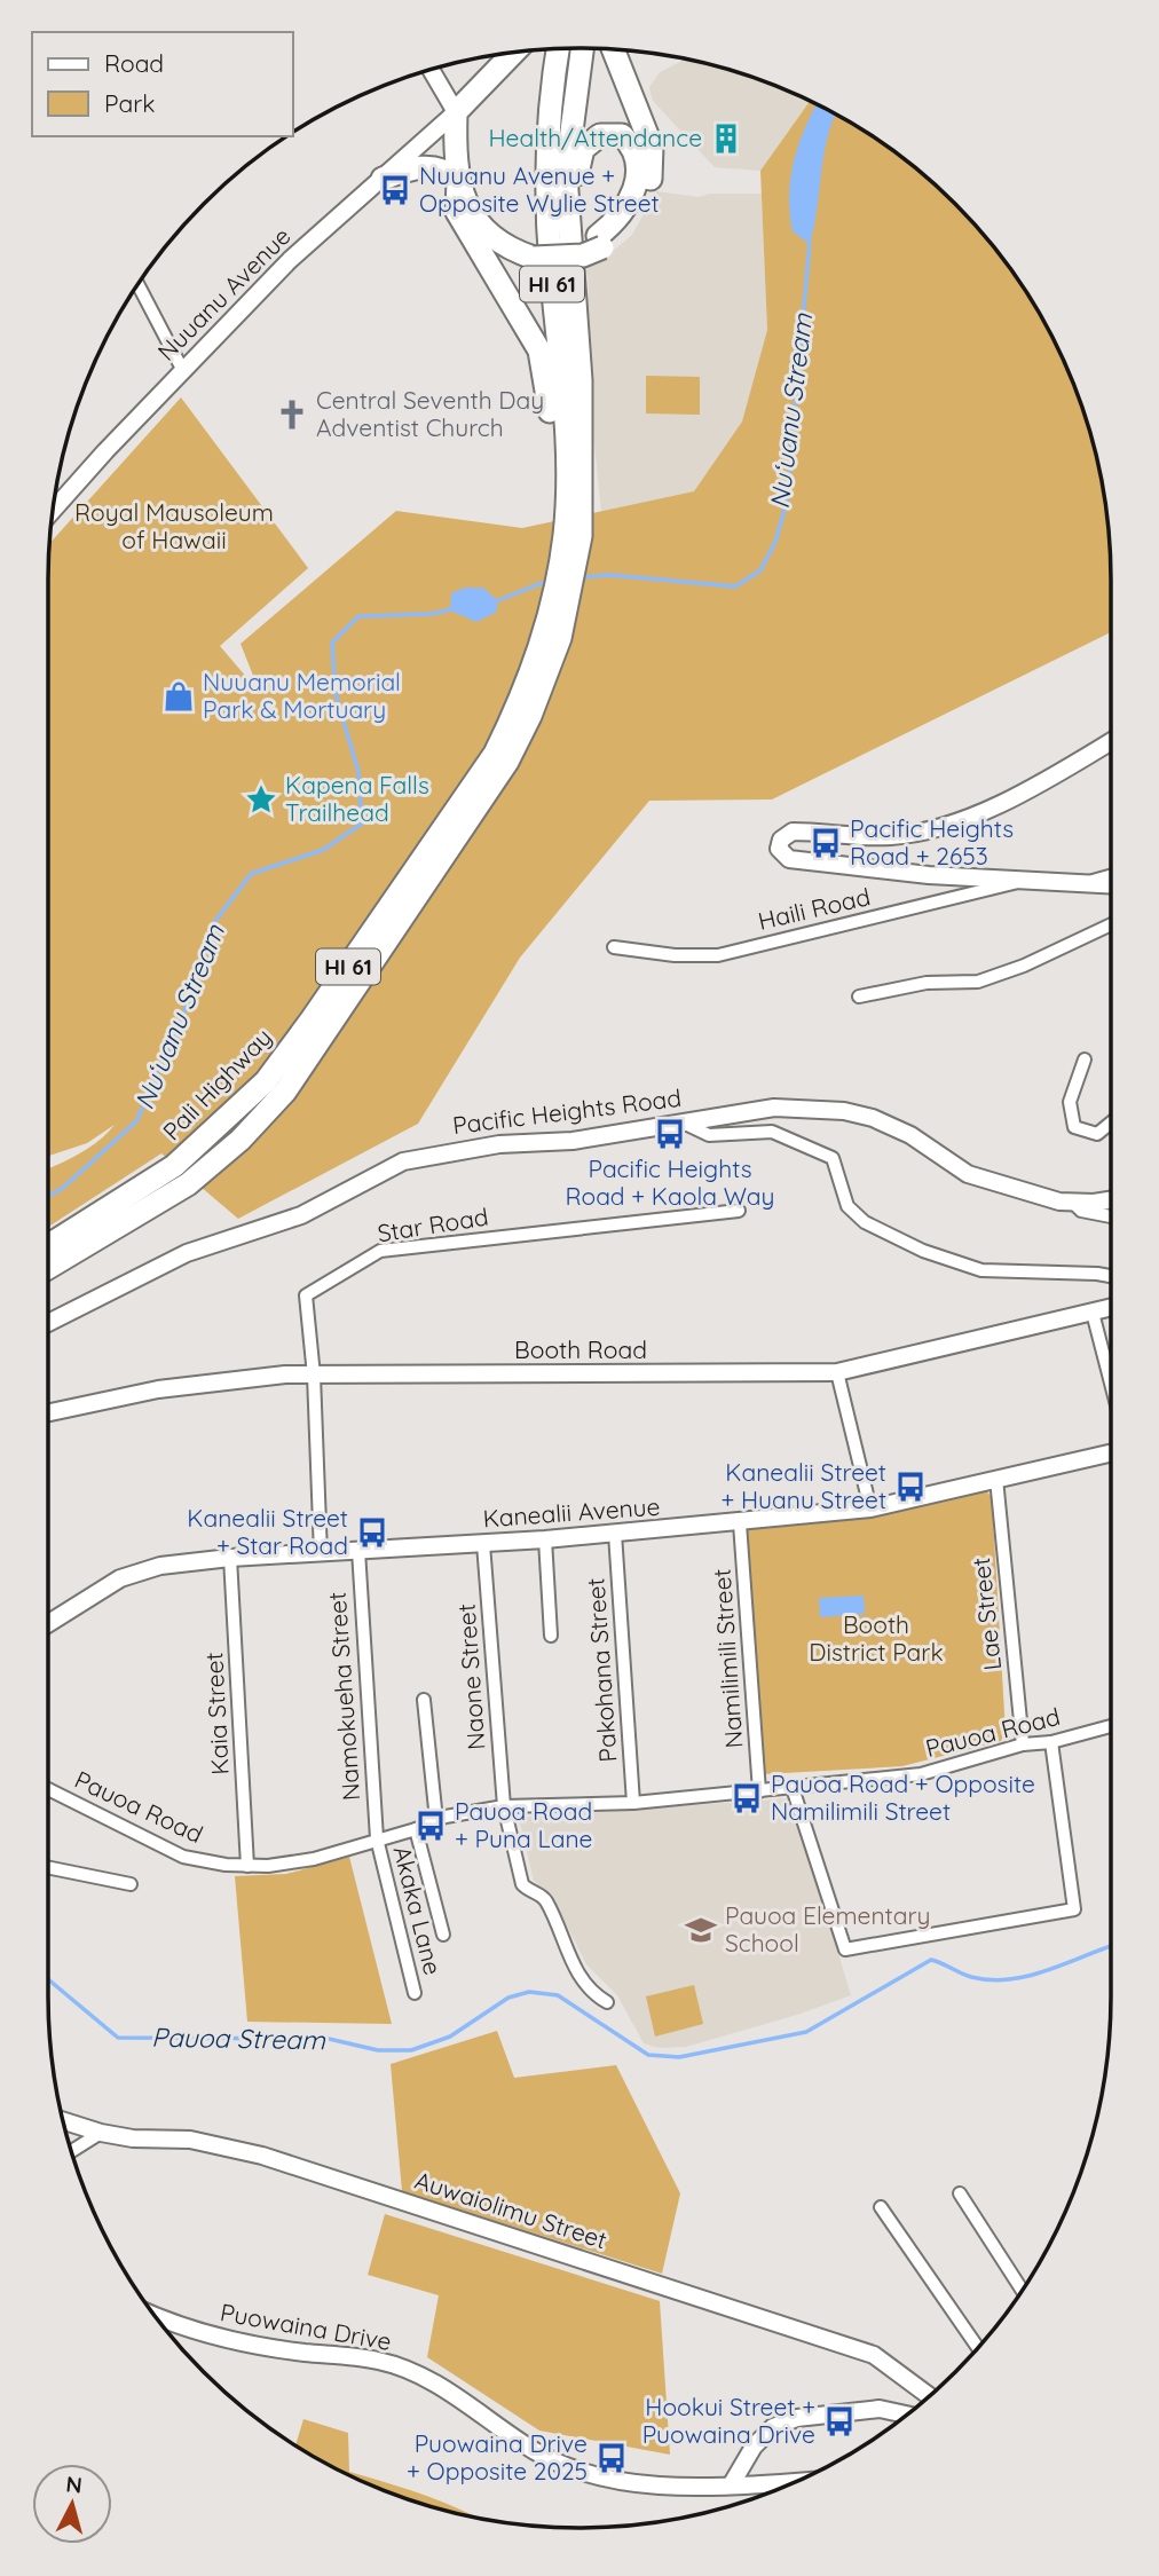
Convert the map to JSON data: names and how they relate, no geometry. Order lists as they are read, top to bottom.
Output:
{
  "streets": {
    "highway": ["HI 61", "Pali Highway"],
    "street": [
      "Nuuanu Avenue",
      "Haili Road",
      "Pacific Heights Road",
      "Star Road",
      "Booth Road",
      "Kanealii Avenue",
      "Lae Street",
      "Namilimili Street",
      "Pakohana Street",
      "Naone Street",
      "Namokueha Street",
      "Kaia Street",
      "Pauoa Road",
      "Akaka Lane",
      "Auwaiolimu Street",
      "Puowaina Drive"
    ]
  },
  "crossings": [
    ["Star Road", "Booth Road"],
    ["Star Road", "Kanealii Avenue"],
    ["Kanealii Avenue", "Lae Street"],
    ["Kanealii Avenue", "Namilimili Street"],
    ["Kanealii Avenue", "Pakohana Street"],
    ["Kanealii Avenue", "Naone Street"],
    ["Kanealii Avenue", "Namokueha Street"],
    ["Kanealii Avenue", "Kaia Street"],
    ["Lae Street", "Pauoa Road"],
    ["Namilimili Street", "Pauoa Road"],
    ["Pakohana Street", "Pauoa Road"],
    ["Naone Street", "Pauoa Road"],
    ["Namokueha Street", "Pauoa Road"],
    ["Namokueha Street", "Akaka Lane"],
    ["Kaia Street", "Pauoa Road"],
    ["Pauoa Road", "Akaka Lane"]
  ],
  "water": ["Nuʻuanu Stream", "Pauoa Stream"],
  "parks": ["Royal Mausoleum of Hawaii", "Booth District Park"],
  "places": {
    "building": ["Health/Attendance"],
    "bus stop": [
      "Nuuanu Avenue + Opposite Wylie Street",
      "Pacific Heights Road + 2653",
      "Pacific Heights Road + Kaola Way",
      "Kanealii Street + Huanu Street",
      "Kanealii Street + Star Road",
      "Pauoa Road + Opposite Namilimili Street",
      "Pauoa Road + Puna Lane",
      "Hookui Street + Puowaina Drive",
      "Puowaina Drive + Opposite 2025"
    ],
    "church": ["Central Seventh Day Adventist Church"],
    "shop": ["Nuuanu Memorial Park & Mortuary"],
    "place": ["Kapena Falls Trailhead"],
    "school or university": ["Pauoa Elementary School"]
  },
  "legend": ["Road", "Park"],
  "north": "top"
}
